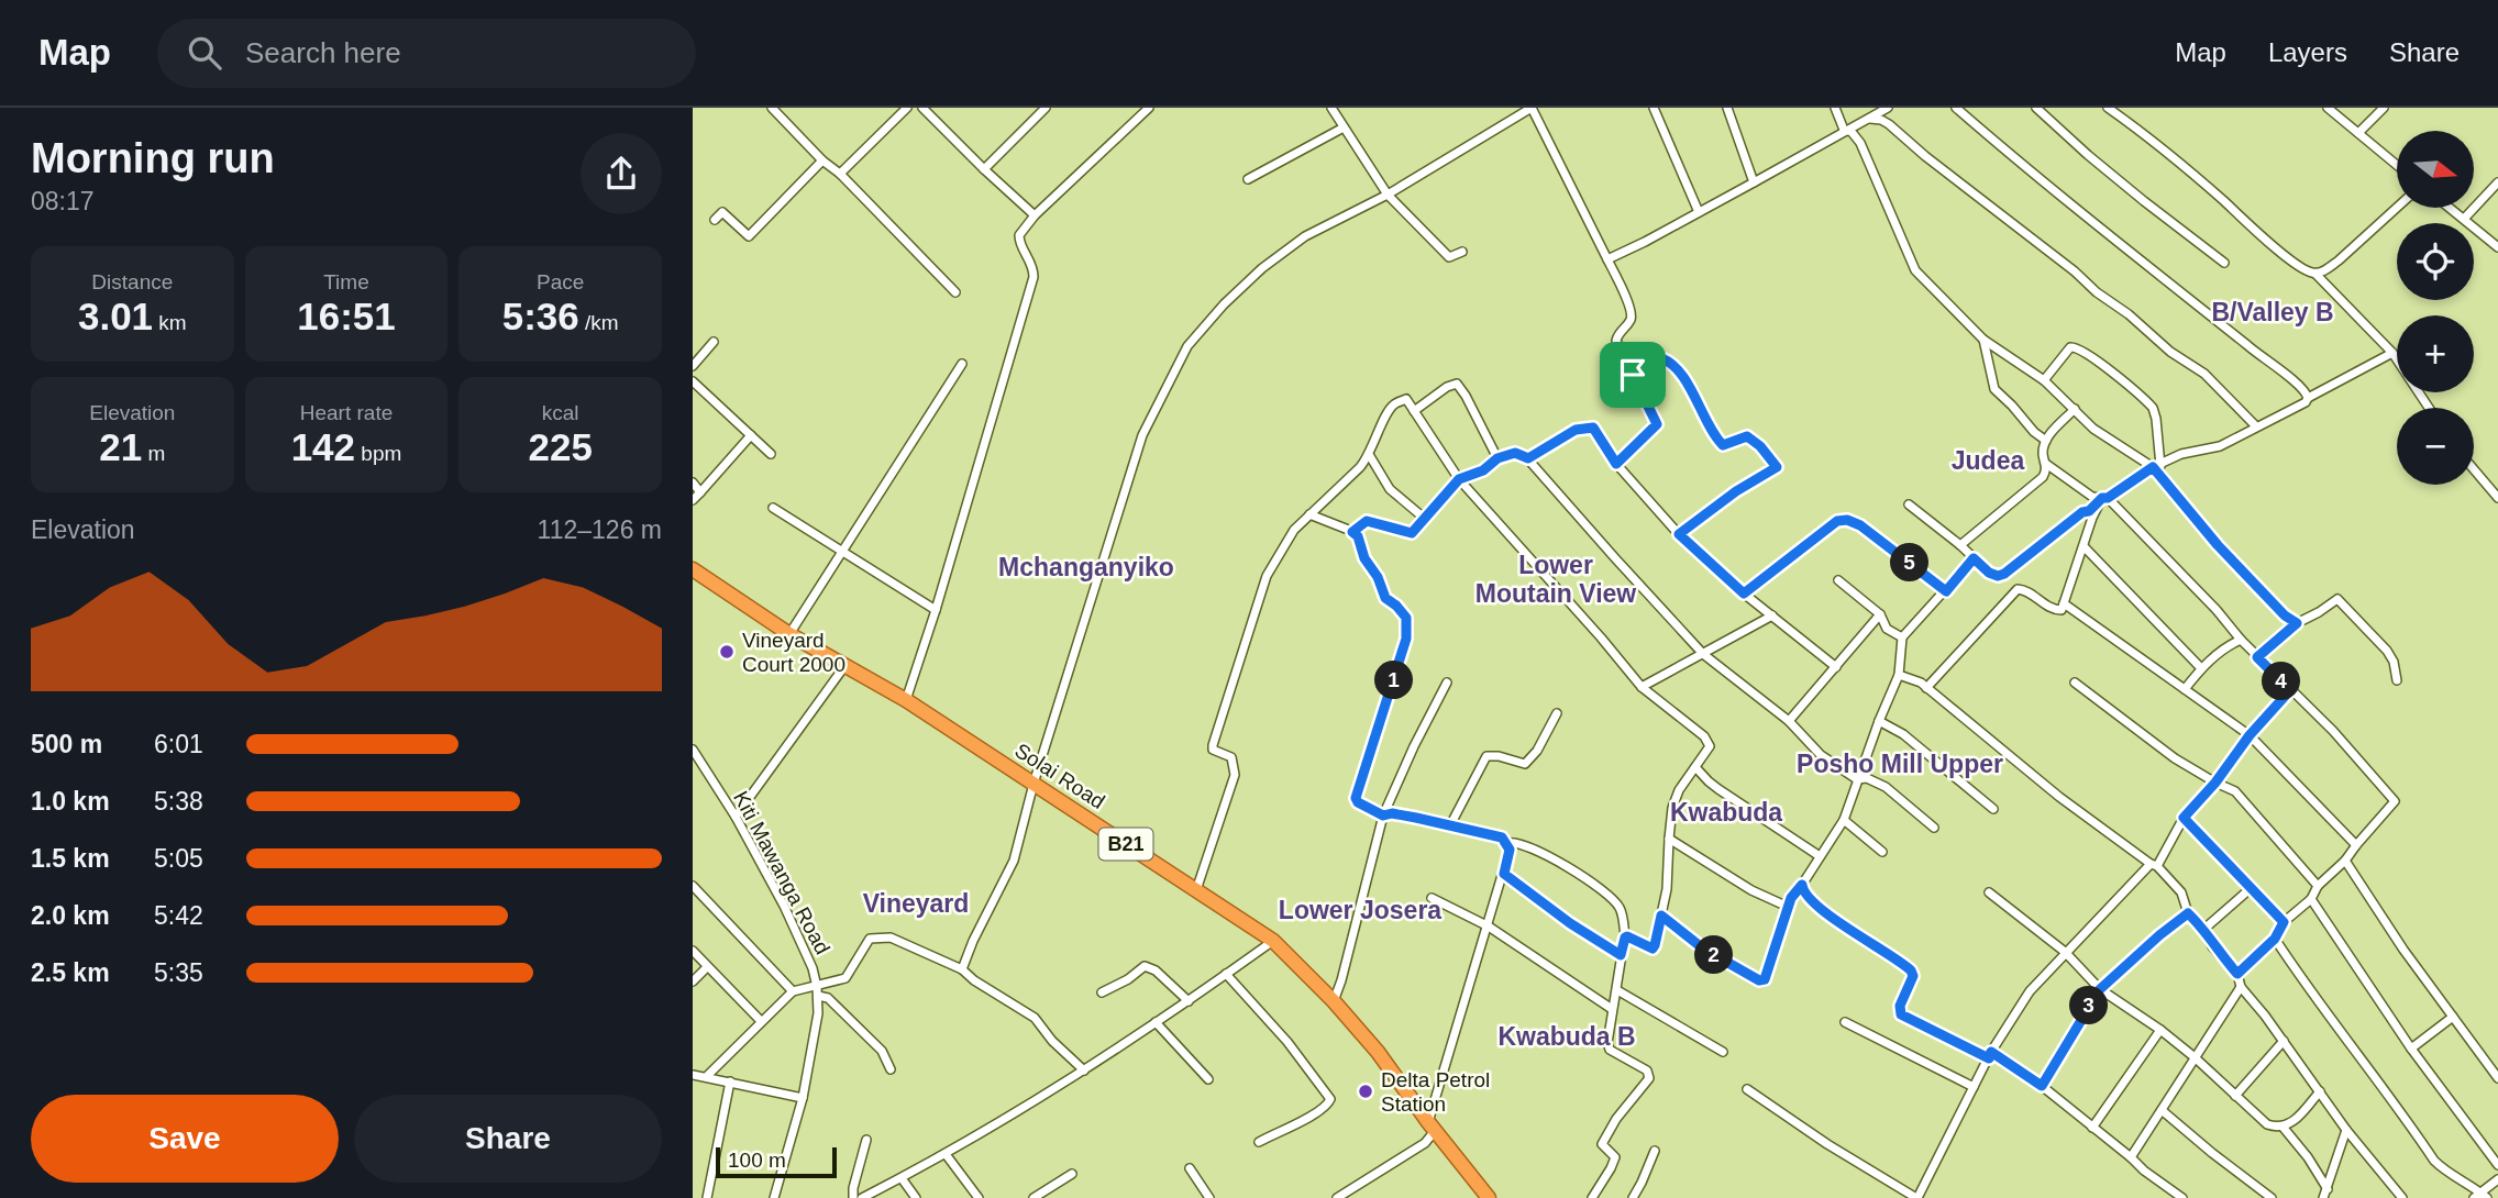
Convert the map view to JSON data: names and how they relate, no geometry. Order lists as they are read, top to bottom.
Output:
{
  "streets": {
    "highway": ["Solai Road", "B21"],
    "street": ["Kiti Mawanga Road"]
  },
  "districts": [
    "B/Valley B",
    "Judea",
    "Lower Moutain View",
    "Mchanganyiko",
    "Posho Mill Upper",
    "Kwabuda",
    "Vineyard",
    "Lower Josera",
    "Kwabuda B"
  ],
  "places": ["Vineyard Court 2000", "Delta Petrol Station"],
  "scale_bar": "100 m",
  "north": "right",
  "page": {
    "header": "Map",
    "search": "Search here",
    "nav": ["Map", "Layers", "Share"],
    "heading": ["Morning run", "08:17"],
    "map_buttons": ["+", "−"],
    "stats": [
      ["Distance", "3.01 km"],
      ["Time", "16:51"],
      ["Pace", "5:36 /km"],
      ["Elevation", "21 m"],
      ["Heart rate", "142 bpm"],
      ["kcal", "225"]
    ],
    "chart": ["Elevation", "112–126 m"],
    "pins": [
      "5",
      "1",
      "4",
      "2",
      "3"
    ],
    "list": [
      {
        "name": "500 m",
        "note": "6:01"
      },
      {
        "name": "1.0 km",
        "note": "5:38"
      },
      {
        "name": "1.5 km",
        "note": "5:05"
      },
      {
        "name": "2.0 km",
        "note": "5:42"
      },
      {
        "name": "2.5 km",
        "note": "5:35"
      }
    ],
    "buttons": ["Save", "Share"],
    "scale": "100 m"
  }
}
